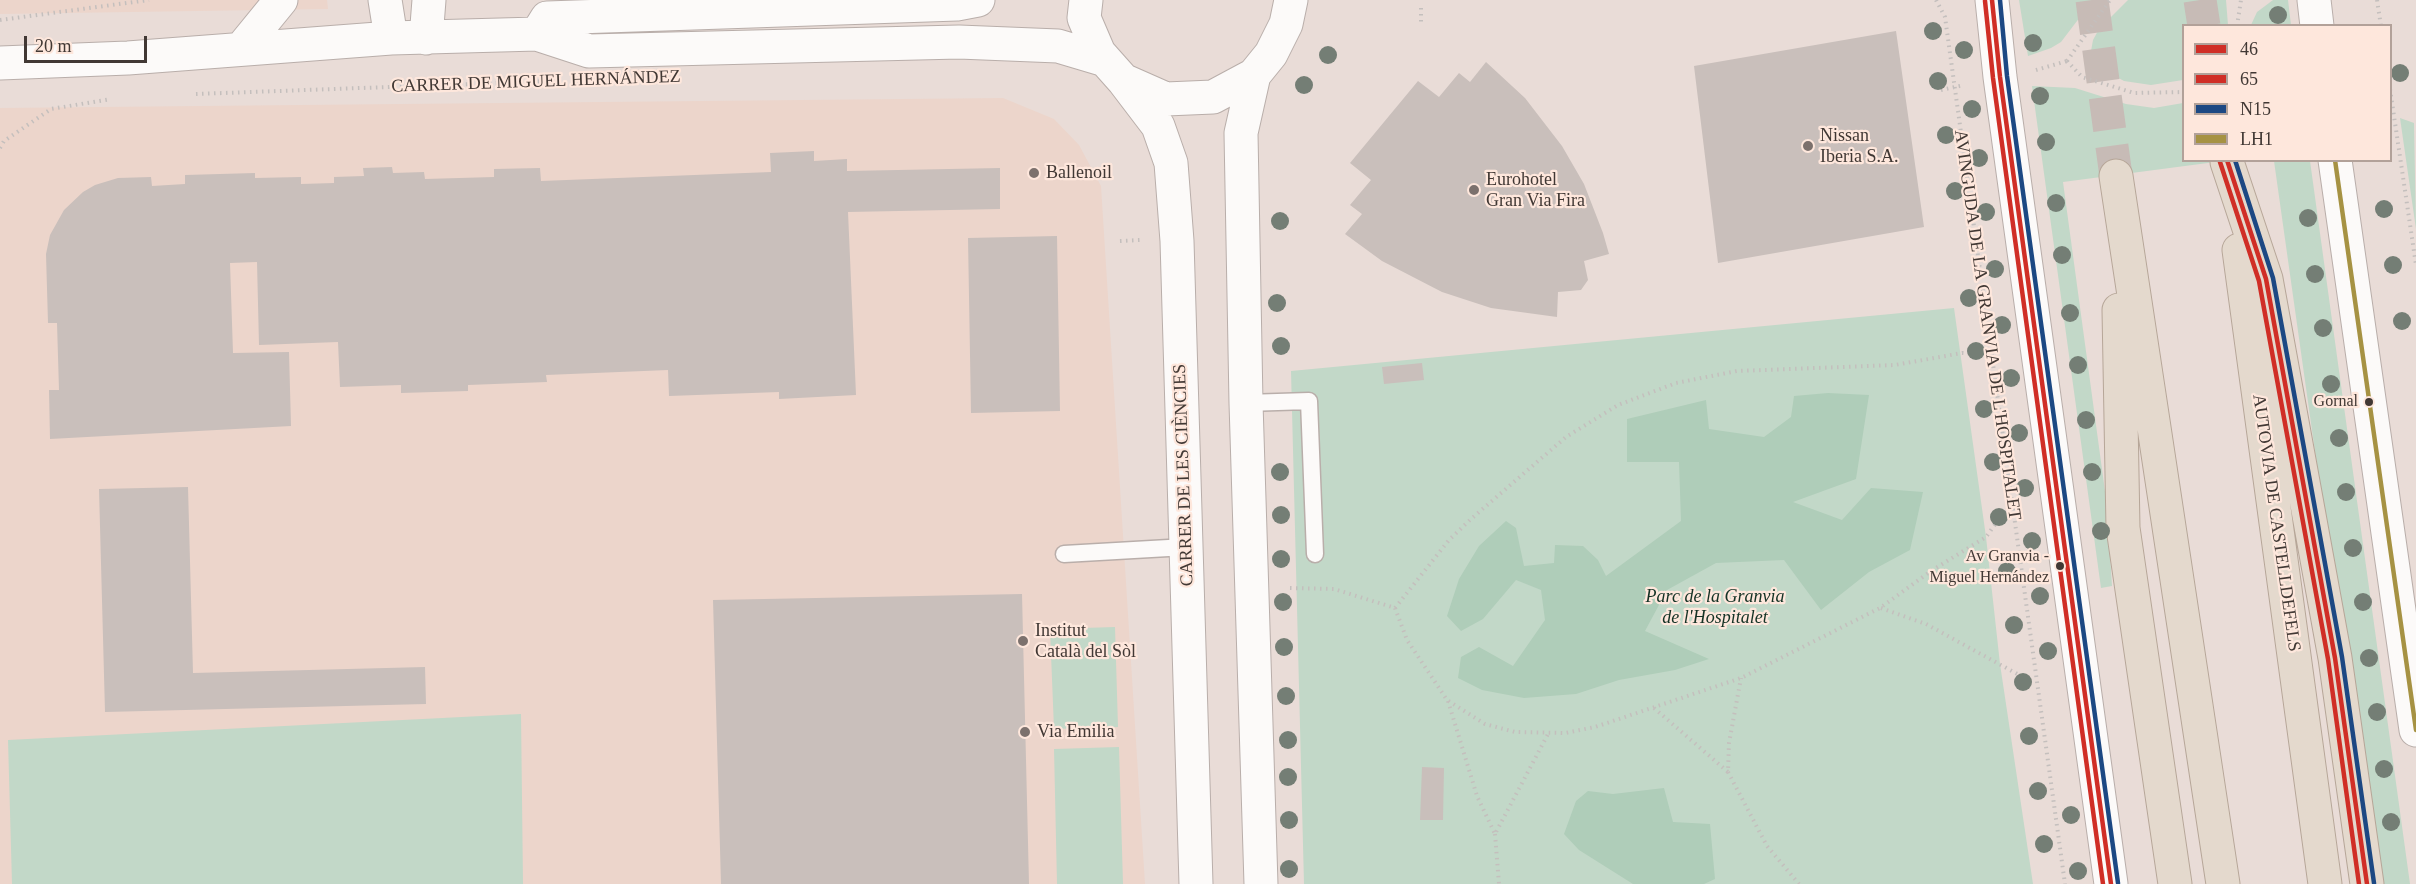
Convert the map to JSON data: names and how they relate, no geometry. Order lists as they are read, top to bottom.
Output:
{
  "streets": {
    "highway": ["AUTOVIA DE CASTELLDEFELS"],
    "street": ["CARRER DE MIGUEL HERNÁNDEZ", "CARRER DE LES CIÈNCIES"],
    "path": ["AVINGUDA DE LA GRANVIA DE L'HOSPITALET"]
  },
  "crossings": [
    ["CARRER DE MIGUEL HERNÁNDEZ", "CARRER DE LES CIÈNCIES"]
  ],
  "parks": ["Parc de la Granvia de l'Hospitalet"],
  "places": [
    "Nissan Iberia S.A.",
    "Ballenoil",
    "Eurohotel Gran Via Fira",
    "Gornal",
    "Av Granvia - Miguel Hernández",
    "Institut Català del Sòl",
    "Via Emilia"
  ],
  "lines": [
    "transit line 46",
    "transit line N15",
    "transit line 65",
    "transit line LH1"
  ],
  "legend": [
    "46",
    "65",
    "N15",
    "LH1"
  ],
  "scale_bar": "20 m"
}
